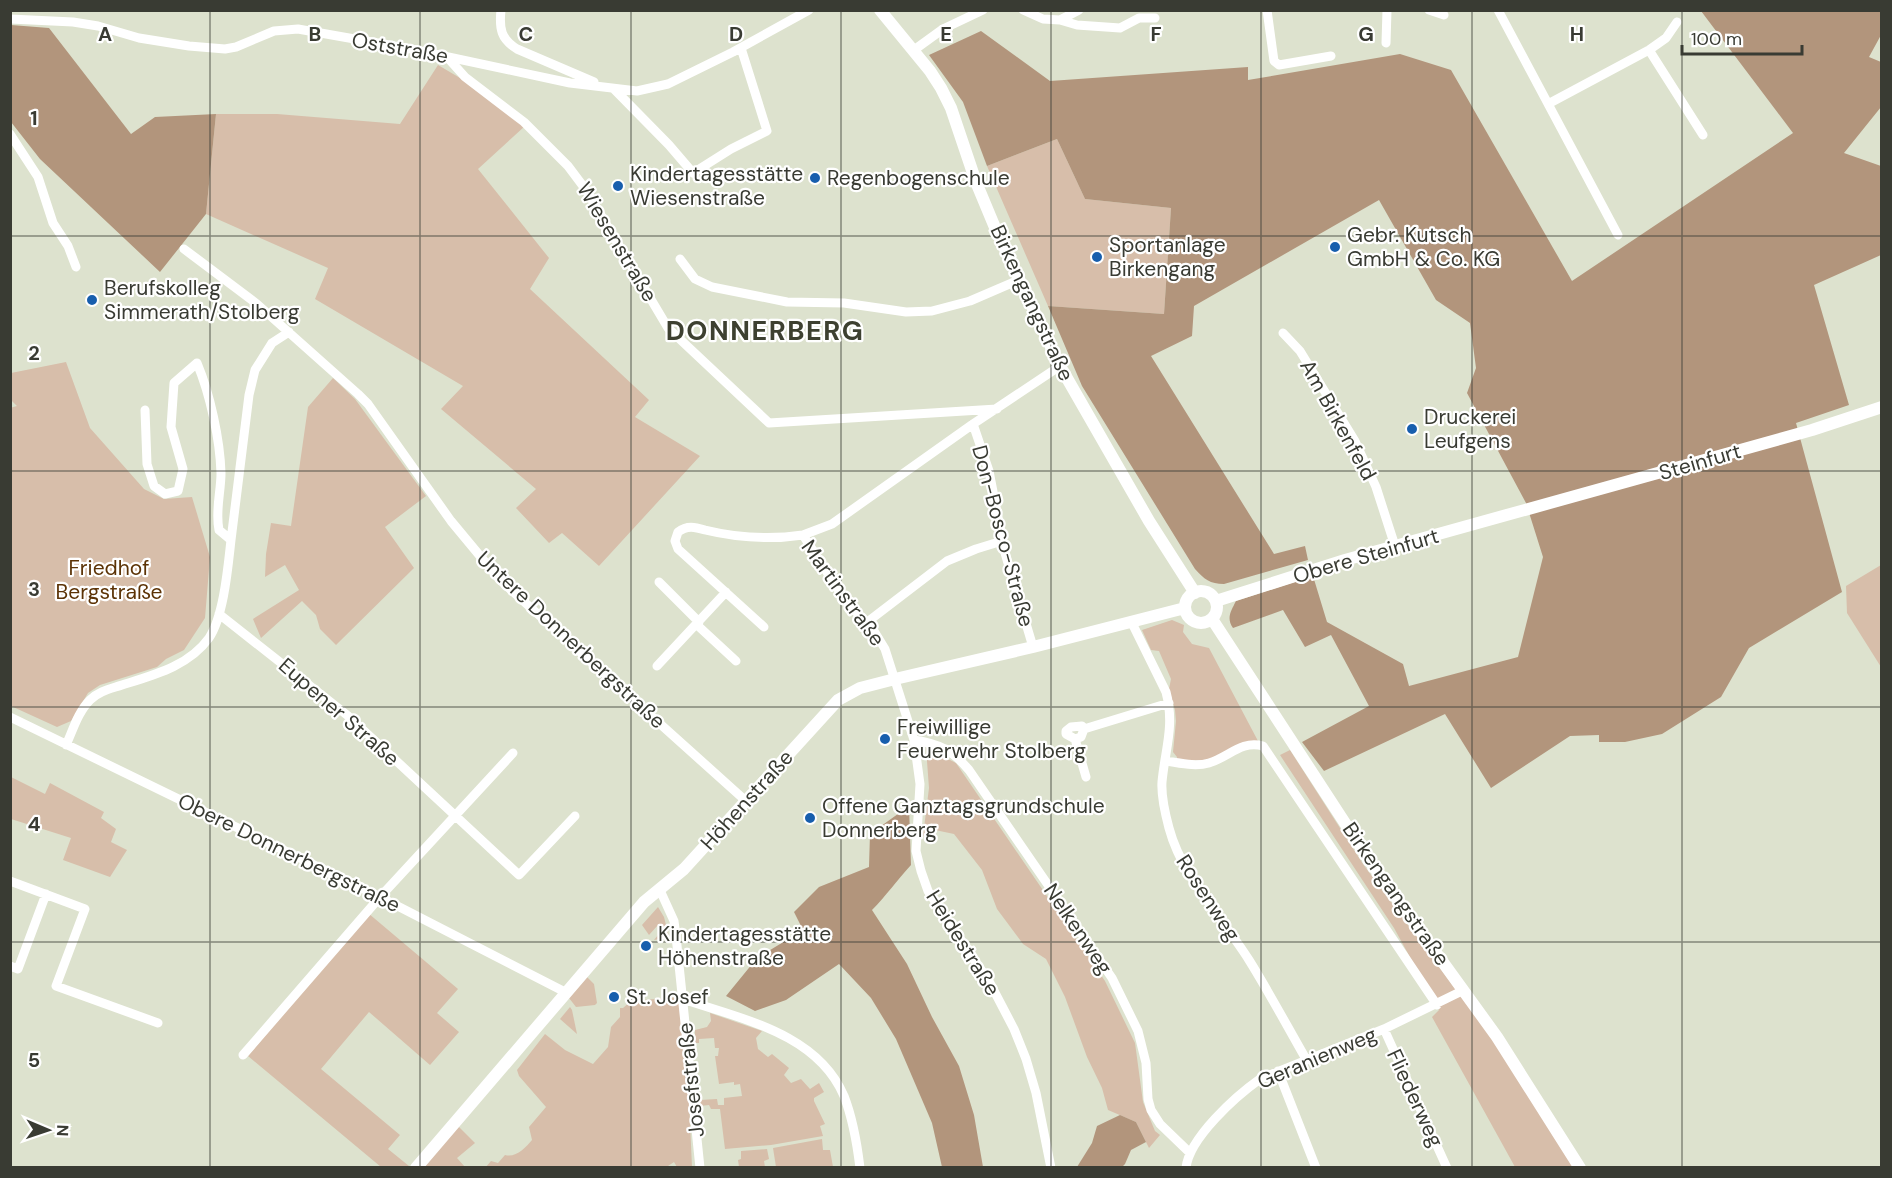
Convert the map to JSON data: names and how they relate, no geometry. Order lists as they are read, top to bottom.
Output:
{
  "streets": {
    "street": [
      "Oststraße",
      "Wiesenstraße",
      "Birkengangstraße",
      "Am Birkenfeld",
      "Steinfurt",
      "Don-Bosco-Straße",
      "Obere Steinfurt",
      "Martinstraße",
      "Untere Donnerbergstraße",
      "Eupener Straße",
      "Höhenstraße",
      "Obere Donnerbergstraße",
      "Rosenweg",
      "Nelkenweg",
      "Heidestraße",
      "Geranienweg",
      "Josefstraße",
      "Fliederweg"
    ]
  },
  "crossings": [
    ["Oststraße", "Wiesenstraße"],
    ["Birkengangstraße", "Obere Steinfurt"],
    ["Birkengangstraße", "Höhenstraße"],
    ["Birkengangstraße", "Geranienweg"],
    ["Am Birkenfeld", "Obere Steinfurt"],
    ["Steinfurt", "Obere Steinfurt"],
    ["Don-Bosco-Straße", "Höhenstraße"],
    ["Obere Steinfurt", "Höhenstraße"],
    ["Martinstraße", "Höhenstraße"],
    ["Martinstraße", "Heidestraße"],
    ["Untere Donnerbergstraße", "Höhenstraße"],
    ["Höhenstraße", "Obere Donnerbergstraße"],
    ["Höhenstraße", "Rosenweg"],
    ["Höhenstraße", "Heidestraße"],
    ["Höhenstraße", "Josefstraße"],
    ["Rosenweg", "Geranienweg"],
    ["Nelkenweg", "Heidestraße"],
    ["Nelkenweg", "Geranienweg"],
    ["Geranienweg", "Fliederweg"]
  ],
  "districts": ["DONNERBERG"],
  "parks": ["Friedhof Bergstraße"],
  "places": [
    "Regenbogenschule",
    "Kindertagesstätte Wiesenstraße",
    "Gebr. Kutsch GmbH & Co. KG",
    "Sportanlage Birkengang",
    "Berufskolleg Simmerath/Stolberg",
    "Druckerei Leufgens",
    "Freiwillige Feuerwehr Stolberg",
    "Offene Ganztagsgrundschule Donnerberg",
    "Kindertagesstätte Höhenstraße",
    "St. Josef"
  ],
  "scale_bar": "100 m",
  "north": "right",
  "grid": {
    "columns": [
      "A",
      "B",
      "C",
      "D",
      "E",
      "F",
      "G",
      "H"
    ],
    "rows": [
      "1",
      "2",
      "3",
      "4",
      "5"
    ]
  }
}
